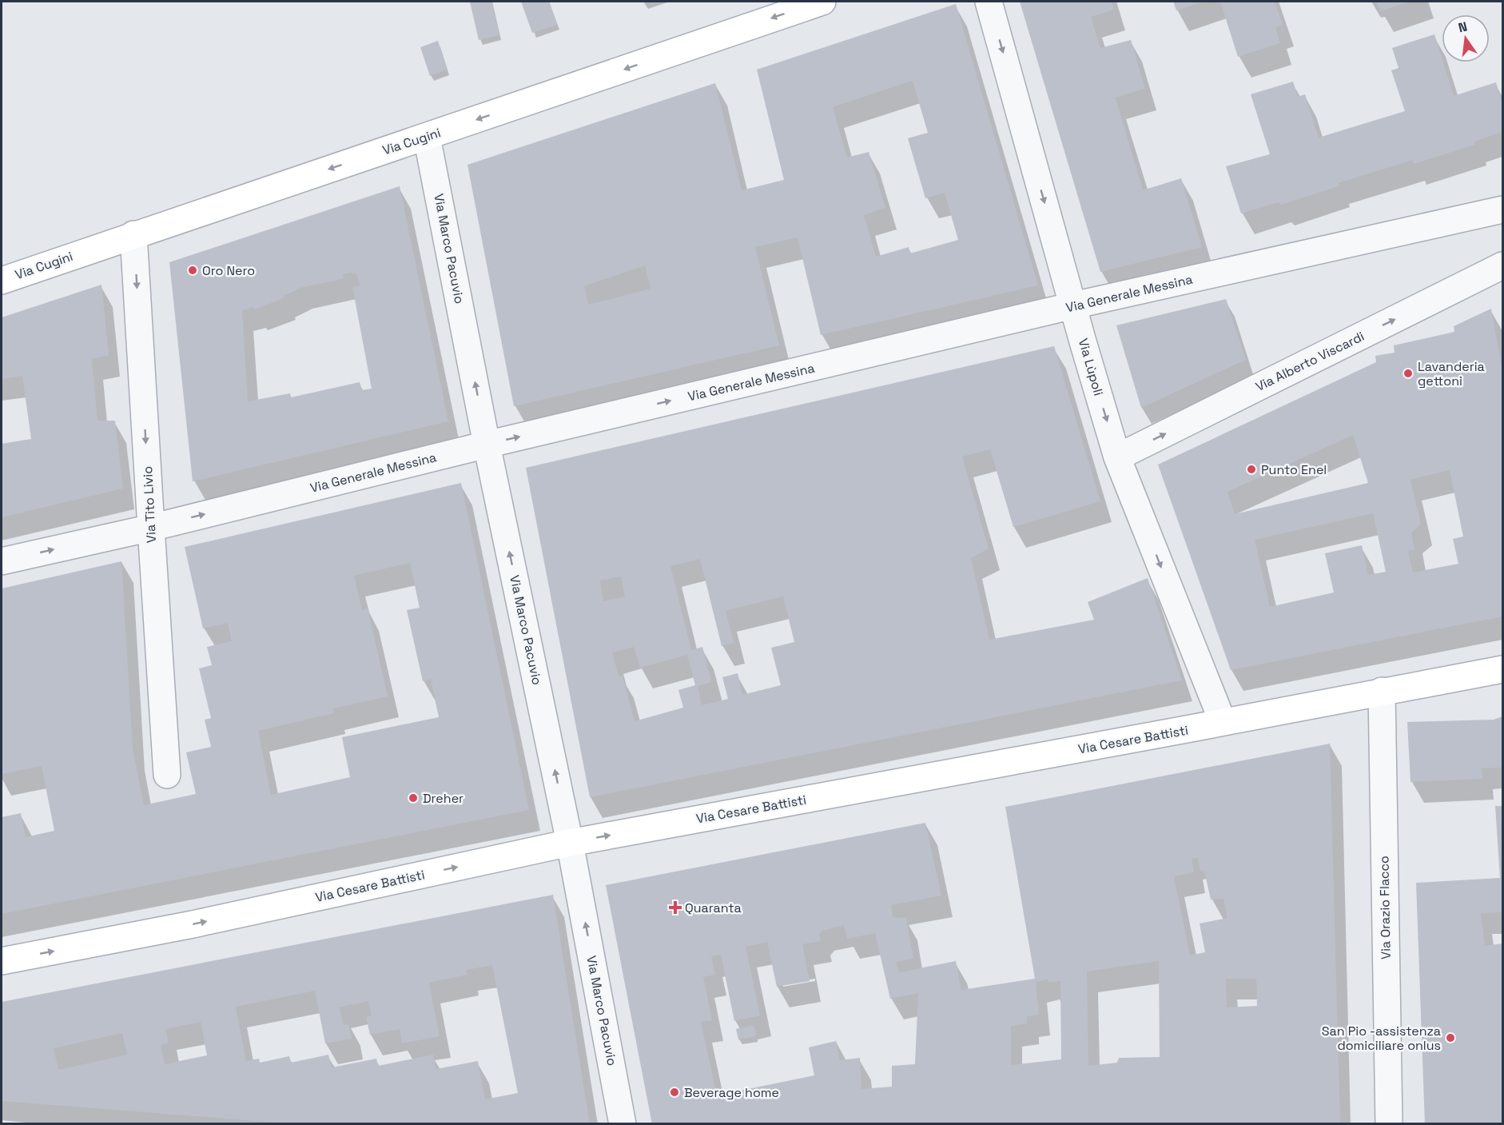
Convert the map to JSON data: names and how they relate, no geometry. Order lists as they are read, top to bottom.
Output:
{
  "streets": {
    "main road": ["Via Cugini", "Via Cesare Battisti"],
    "street": [
      "Via Marco Pacuvio",
      "Via Generale Messina",
      "Via Alberto Viscardi",
      "Via Lùpoli",
      "Via Tito Livio",
      "Via Orazio Flacco"
    ]
  },
  "crossings": [
    ["Via Cugini", "Via Marco Pacuvio"],
    ["Via Cugini", "Via Tito Livio"],
    ["Via Marco Pacuvio", "Via Generale Messina"],
    ["Via Marco Pacuvio", "Via Cesare Battisti"],
    ["Via Generale Messina", "Via Lùpoli"],
    ["Via Generale Messina", "Via Tito Livio"],
    ["Via Alberto Viscardi", "Via Lùpoli"],
    ["Via Lùpoli", "Via Cesare Battisti"],
    ["Via Cesare Battisti", "Via Orazio Flacco"]
  ],
  "one_way": [
    "Via Cugini",
    "Via Marco Pacuvio",
    "Via Generale Messina",
    "Via Alberto Viscardi",
    "Via Lùpoli",
    "Via Tito Livio",
    "Via Cesare Battisti"
  ],
  "places": {
    "other": [
      "Oro Nero",
      "Lavanderia gettoni",
      "Punto Enel",
      "Dreher",
      "San Pio -assistenza domiciliare onlus",
      "Beverage home"
    ],
    "health": ["Quaranta"]
  },
  "north": "top"
}
